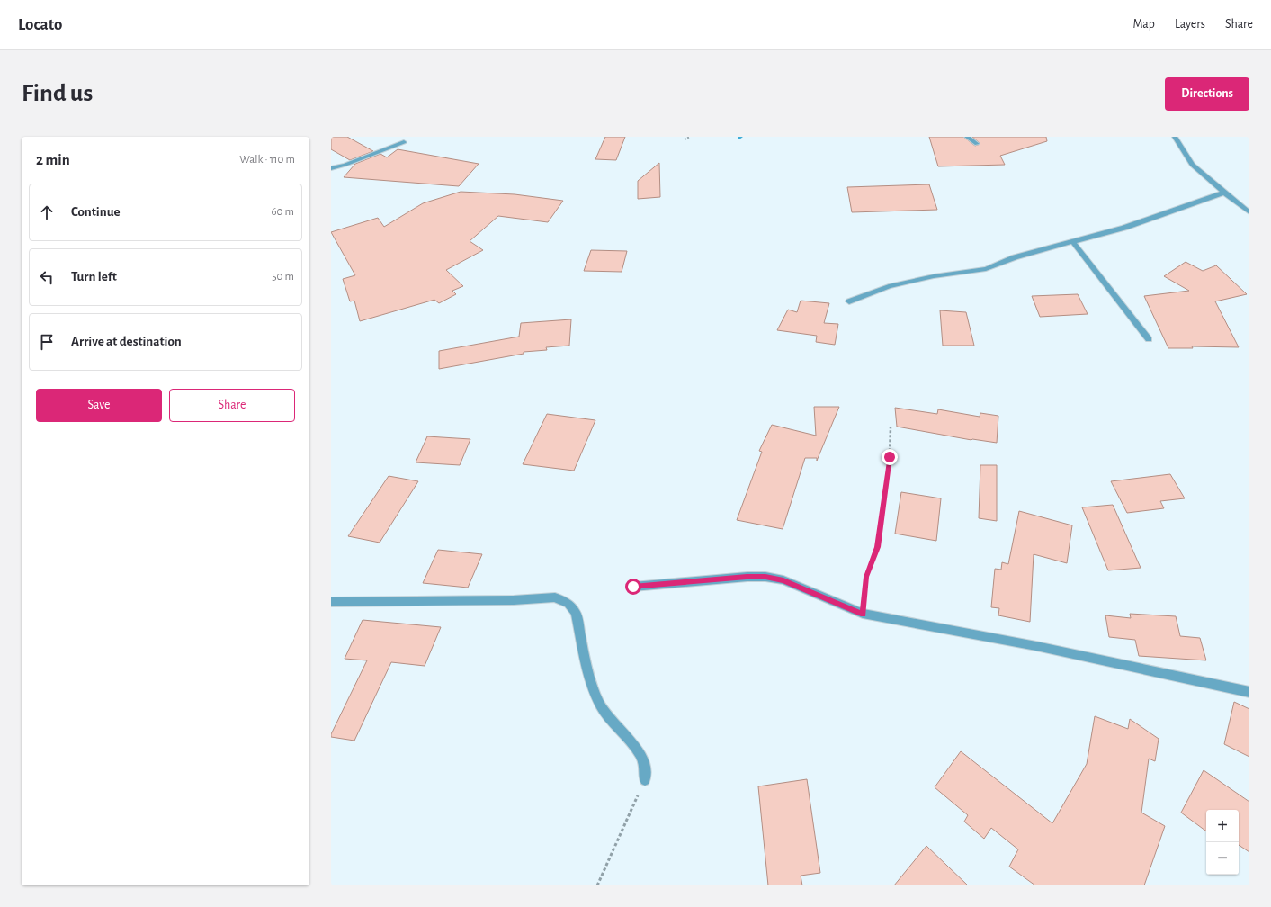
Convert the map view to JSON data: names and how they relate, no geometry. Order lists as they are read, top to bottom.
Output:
{
  "page": {
    "header": "Locato",
    "nav": ["Map", "Layers", "Share"],
    "buttons": [
      "Directions",
      ["Save", "Share"]
    ],
    "title": "Find us",
    "heading": ["2 min", "Walk · 110 m"],
    "list": [
      ["Continue", "60 m"],
      ["Turn left", "50 m"],
      "Arrive at destination"
    ],
    "map_buttons": ["+", "−"]
  }
}
